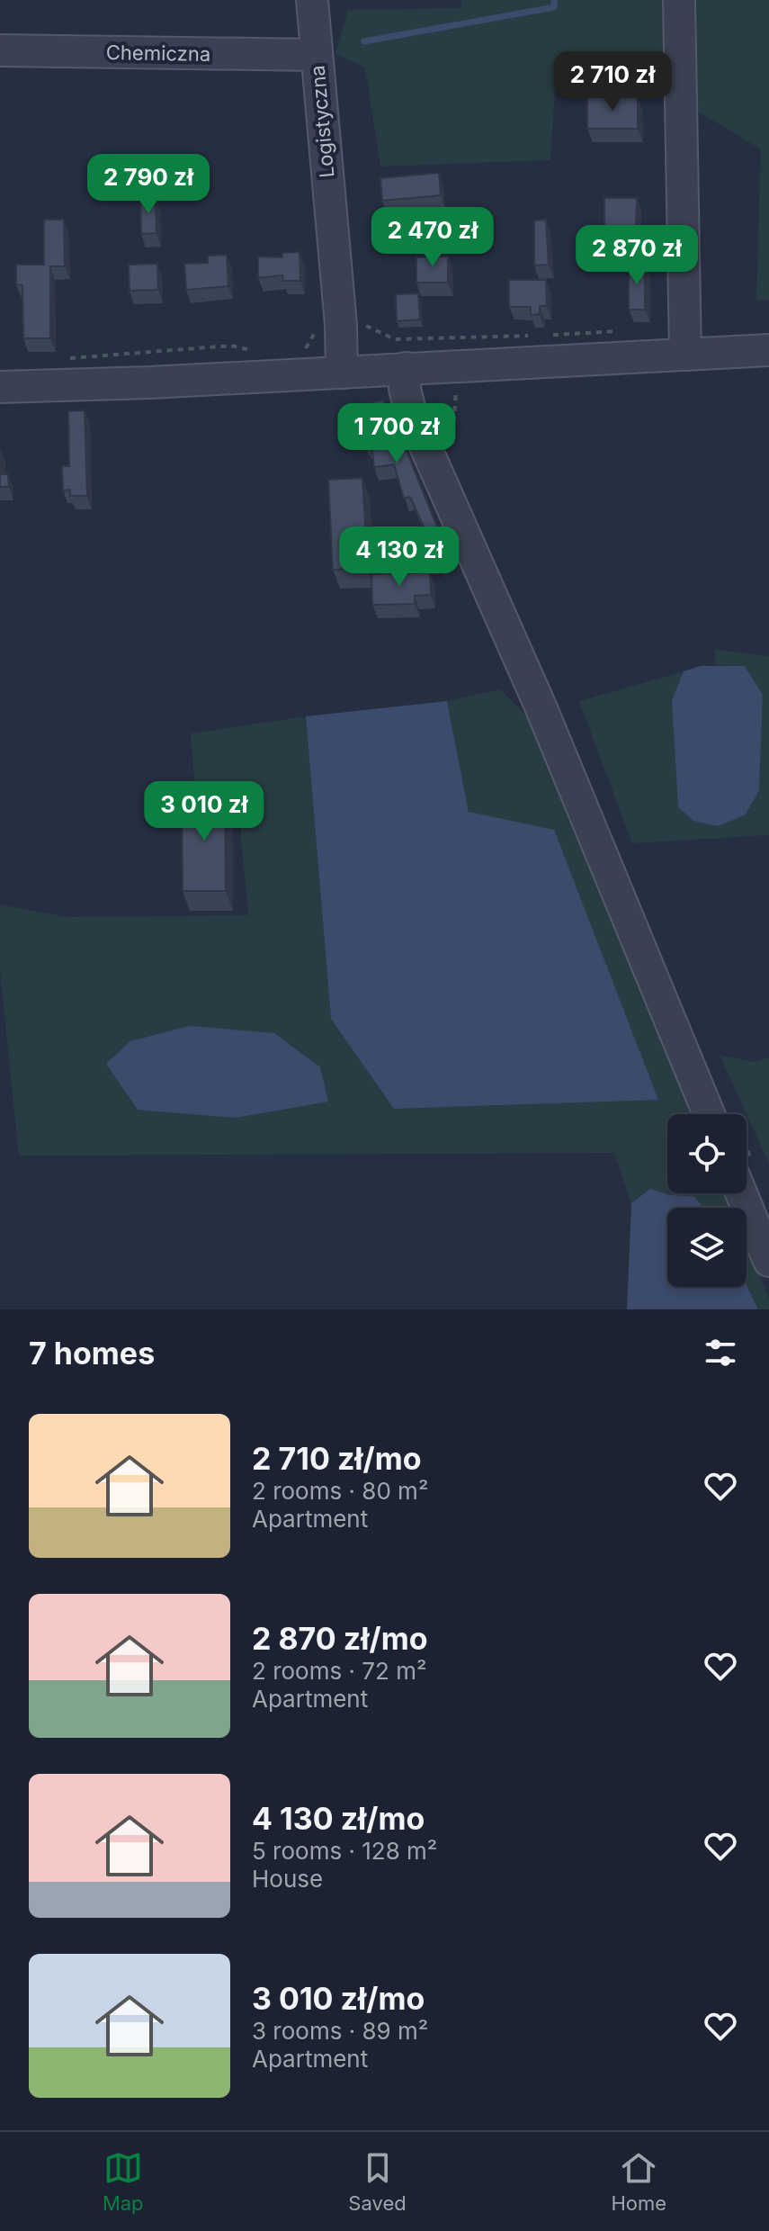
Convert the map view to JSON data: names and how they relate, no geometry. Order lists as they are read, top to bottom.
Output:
{
  "streets": {
    "street": ["Chemiczna", "Logistyczna"]
  },
  "crossings": [
    ["Chemiczna", "Logistyczna"]
  ],
  "page": {
    "price": [
      "2 710 zł",
      "2 790 zł",
      "2 470 zł",
      "2 870 zł",
      "1 700 zł",
      "4 130 zł",
      "3 010 zł"
    ],
    "heading": "7 homes",
    "list": [
      {
        "name": "2 710 zł/mo",
        "note": "2 rooms · 80 m² · Apartment"
      },
      {
        "name": "2 870 zł/mo",
        "note": "2 rooms · 72 m² · Apartment"
      },
      {
        "name": "4 130 zł/mo",
        "note": "5 rooms · 128 m² · House"
      },
      {
        "name": "3 010 zł/mo",
        "note": "3 rooms · 89 m² · Apartment"
      }
    ],
    "tabs": ["Map", "Saved", "Home"]
  }
}
